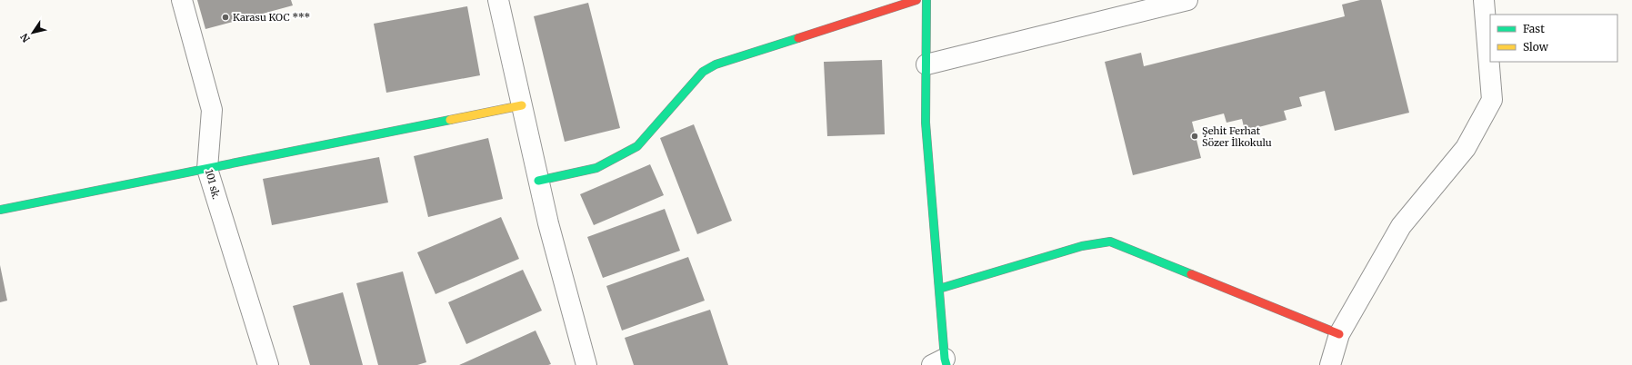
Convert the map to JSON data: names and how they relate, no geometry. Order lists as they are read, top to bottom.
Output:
{
  "streets": {
    "street": ["101 sk."]
  },
  "places": ["Karasu KOC ***", "Şehit Ferhat Sözer İlkokulu"],
  "legend": ["Fast", "Slow"],
  "north": "bottom left"
}
